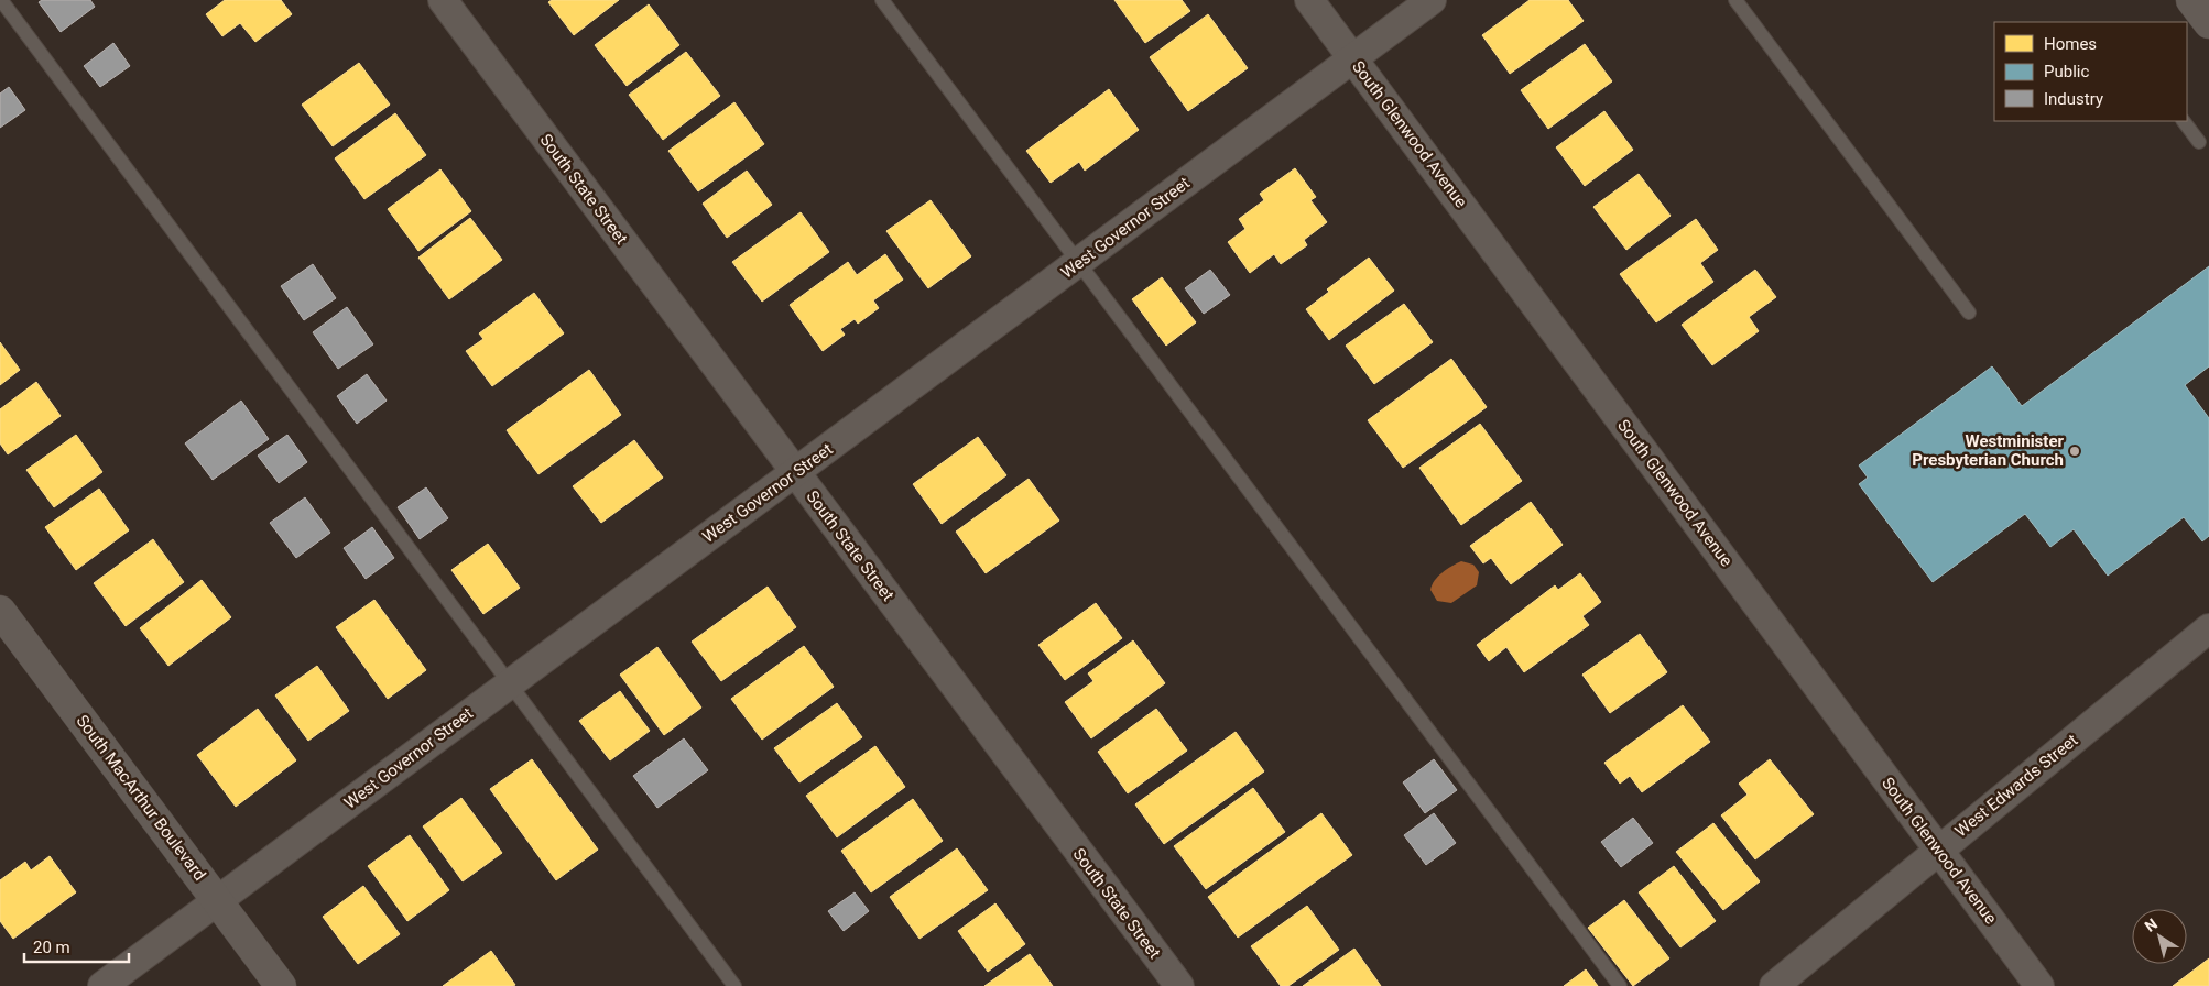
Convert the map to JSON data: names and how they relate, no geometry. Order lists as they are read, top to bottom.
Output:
{
  "streets": {
    "main road": ["South MacArthur Boulevard"],
    "street": [
      "South Glenwood Avenue",
      "South State Street",
      "West Governor Street",
      "West Edwards Street"
    ]
  },
  "crossings": [
    ["South Glenwood Avenue", "West Governor Street"],
    ["South Glenwood Avenue", "West Edwards Street"],
    ["South State Street", "West Governor Street"],
    ["West Governor Street", "South MacArthur Boulevard"]
  ],
  "places": ["Westminister Presbyterian Church"],
  "legend": ["Homes", "Public", "Industry"],
  "scale_bar": "20 m",
  "north": "top left"
}
